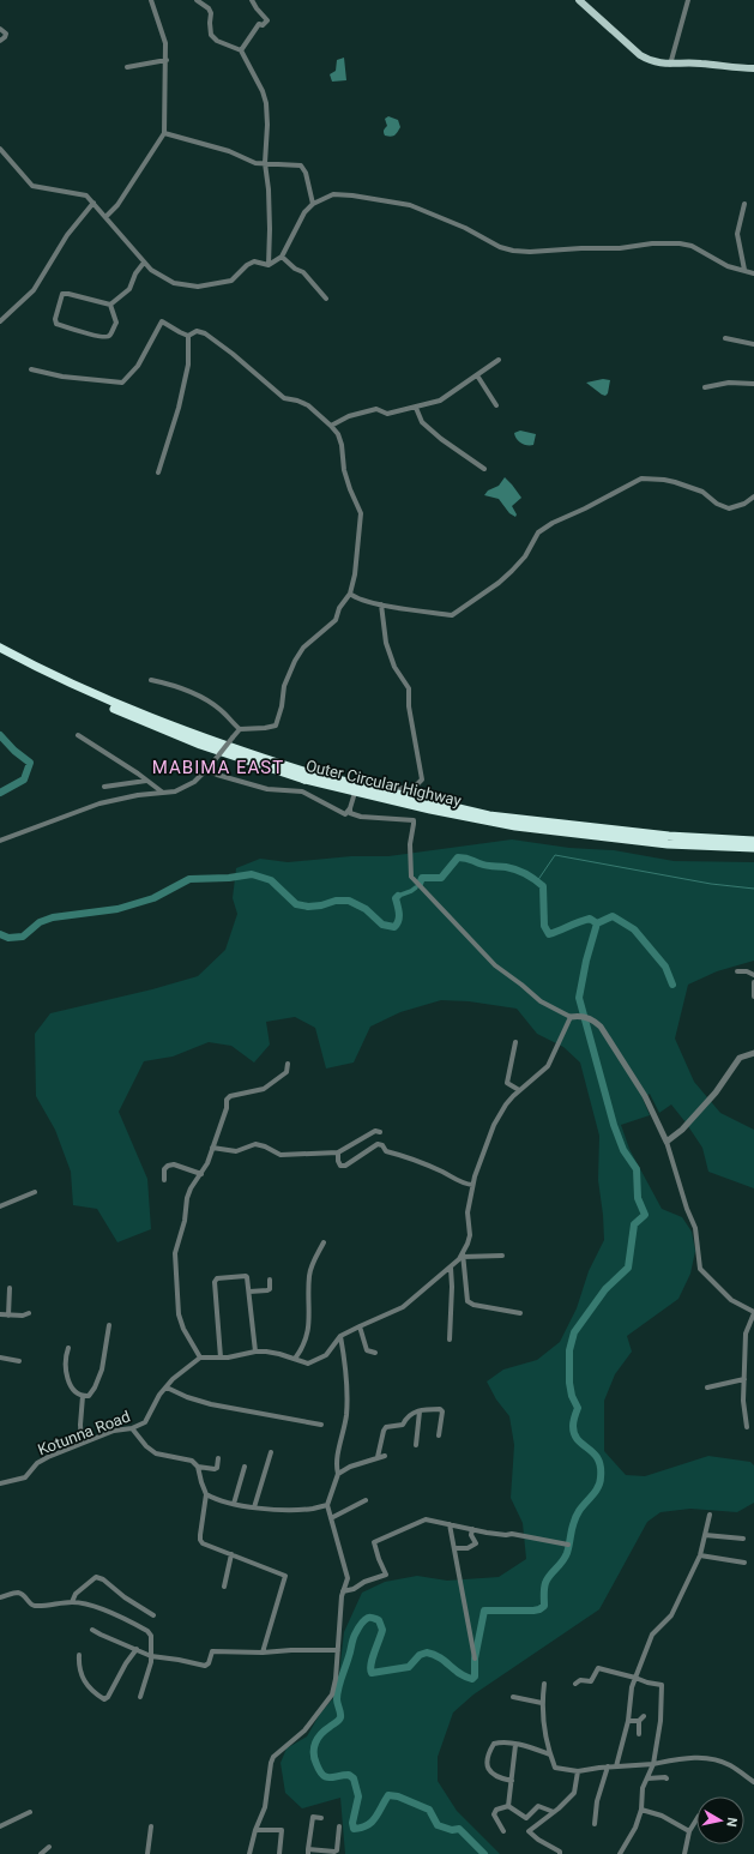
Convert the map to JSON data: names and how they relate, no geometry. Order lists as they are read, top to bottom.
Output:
{
  "streets": {
    "highway": ["Outer Circular Highway"],
    "street": ["Kotunna Road"]
  },
  "districts": ["MABIMA EAST"],
  "north": "right"
}
